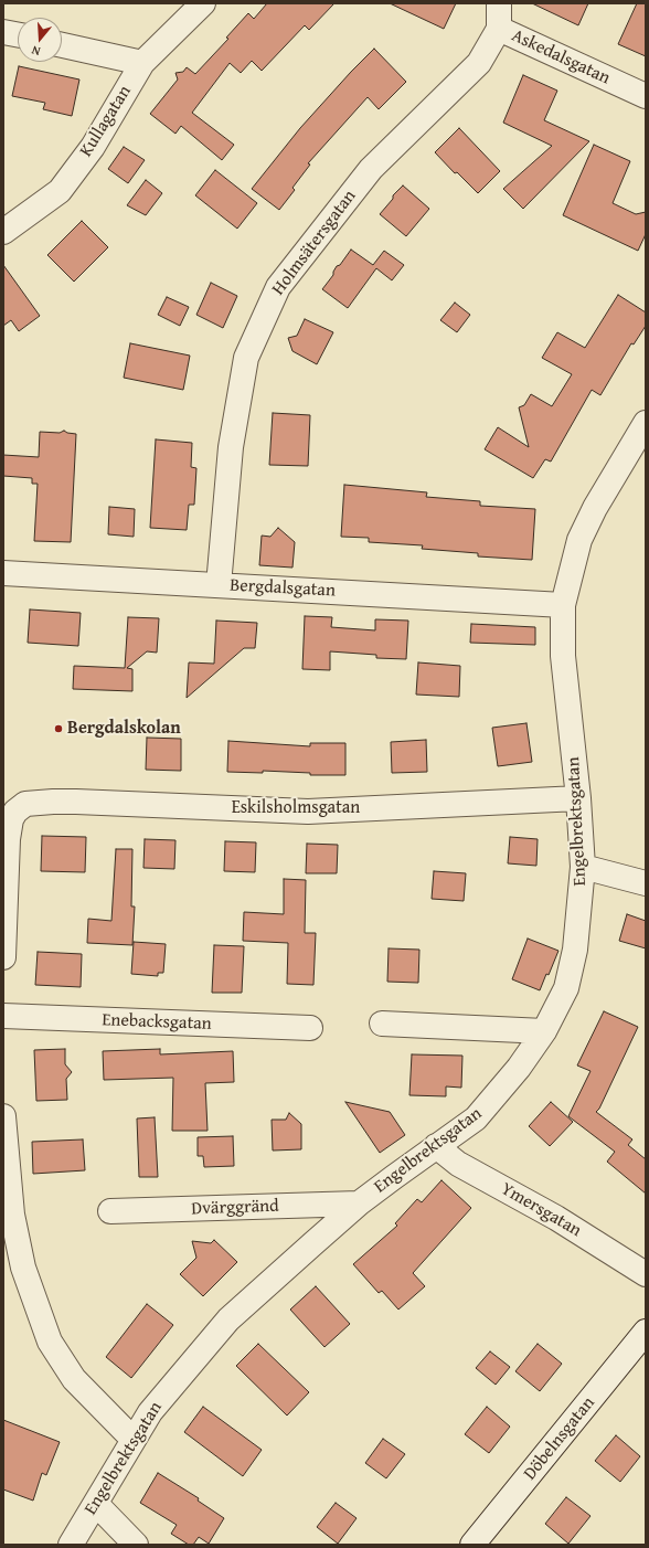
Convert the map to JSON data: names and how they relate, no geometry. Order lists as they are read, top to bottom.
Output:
{
  "streets": {
    "street": [
      "Askedalsgatan",
      "Kullagatan",
      "Holmsätersgatan",
      "Bergdalsgatan",
      "Eskilsholmsgatan",
      "Engelbrektsgatan",
      "Enebacksgatan",
      "Dvärggränd",
      "Ymersgatan",
      "Döbelnsgatan"
    ]
  },
  "crossings": [
    ["Askedalsgatan", "Holmsätersgatan"],
    ["Holmsätersgatan", "Bergdalsgatan"],
    ["Bergdalsgatan", "Engelbrektsgatan"],
    ["Eskilsholmsgatan", "Engelbrektsgatan"],
    ["Engelbrektsgatan", "Dvärggränd"],
    ["Engelbrektsgatan", "Ymersgatan"]
  ],
  "places": ["Bergdalskolan"],
  "north": "bottom"
}
